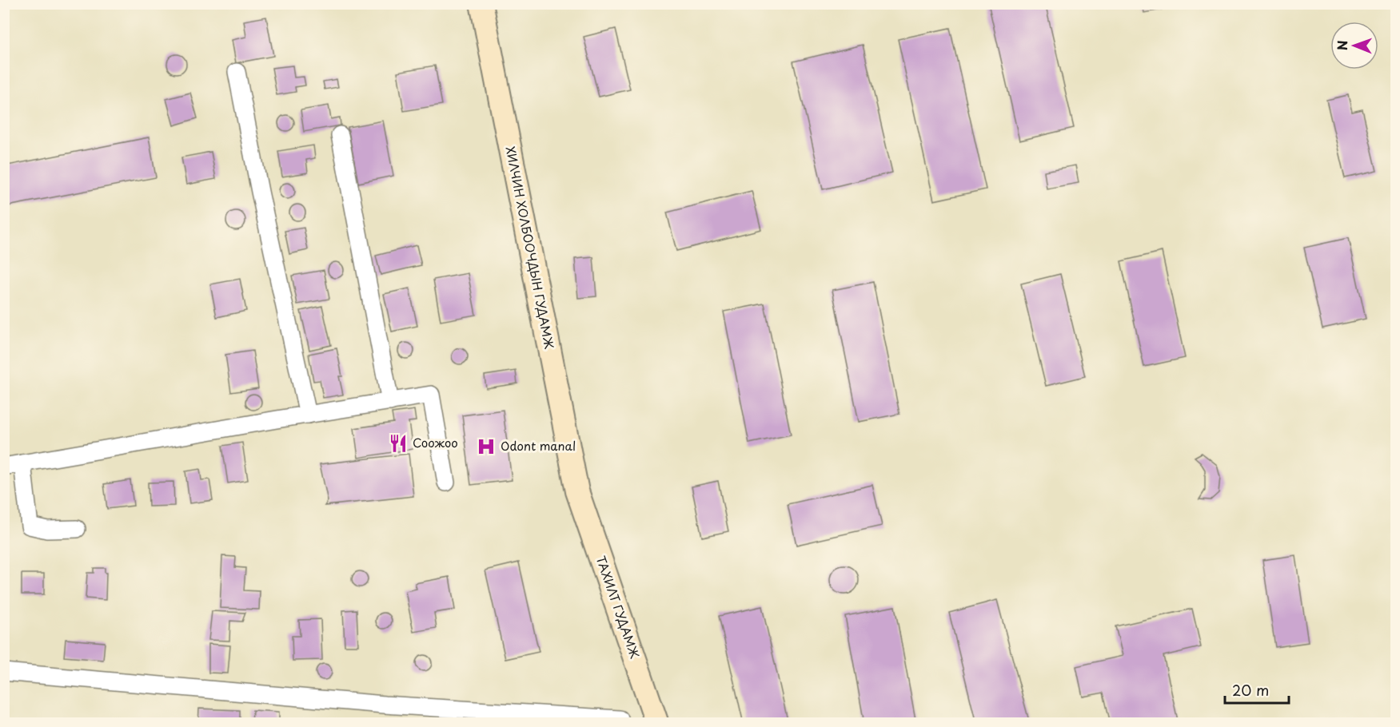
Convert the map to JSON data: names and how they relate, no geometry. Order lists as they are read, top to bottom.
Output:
{
  "streets": {
    "main road": ["ХИЛЧИН ХОЛБООЧДЫН ГУДАМЖ", "ТАХИЛТ ГУДАМЖ"]
  },
  "crossings": [
    ["ХИЛЧИН ХОЛБООЧДЫН ГУДАМЖ", "ТАХИЛТ ГУДАМЖ"]
  ],
  "places": {
    "restaurant": ["Соожоо"],
    "hospital": ["Odont manal"]
  },
  "scale_bar": "20 m",
  "north": "left"
}
